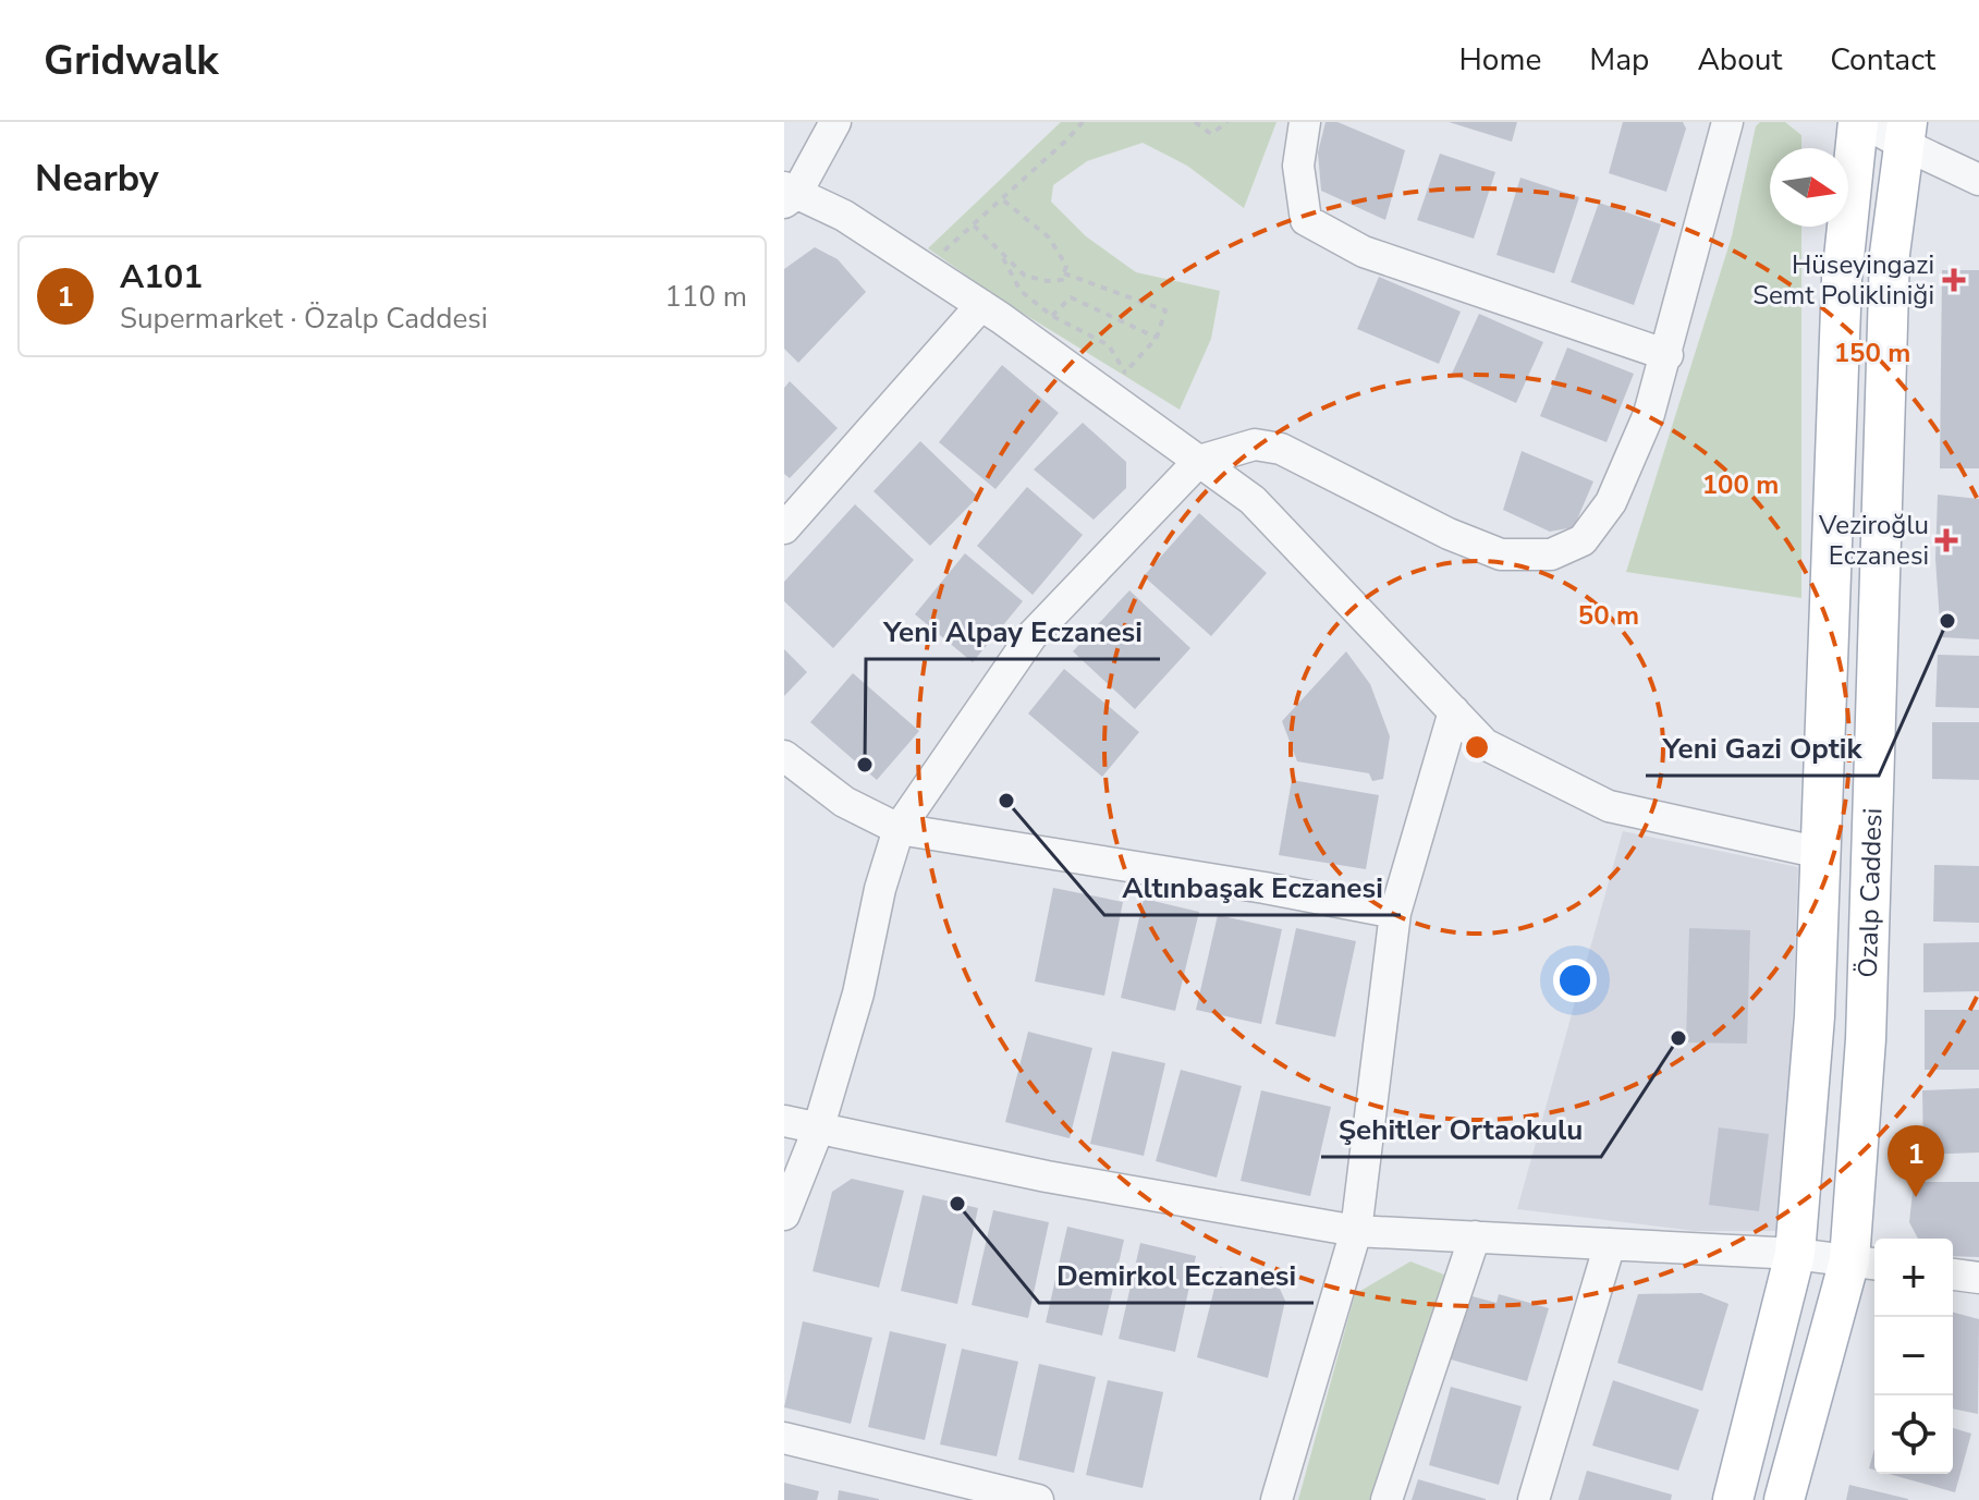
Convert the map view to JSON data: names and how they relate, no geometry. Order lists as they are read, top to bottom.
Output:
{
  "streets": {
    "main road": ["Özalp Caddesi"]
  },
  "places": {
    "health": ["Hüseyingazi Semt Polikliniği", "Veziroğlu Eczanesi"],
    "other": [
      "Yeni Gazi Optik",
      "Yeni Alpay Eczanesi",
      "Altınbaşak Eczanesi",
      "Şehitler Ortaokulu",
      "Demirkol Eczanesi"
    ]
  },
  "north": "right",
  "page": {
    "header": "Gridwalk",
    "nav": [
      "Home",
      "Map",
      "About",
      "Contact"
    ],
    "heading": "Nearby",
    "list": [
      {
        "mark": "1",
        "name": "A101",
        "note": "Supermarket · Özalp Caddesi",
        "value": "110 m"
      }
    ],
    "pins": "1",
    "map_buttons": ["+", "−"]
  },
  "rings": ["150 m", "100 m", "50 m"]
}
